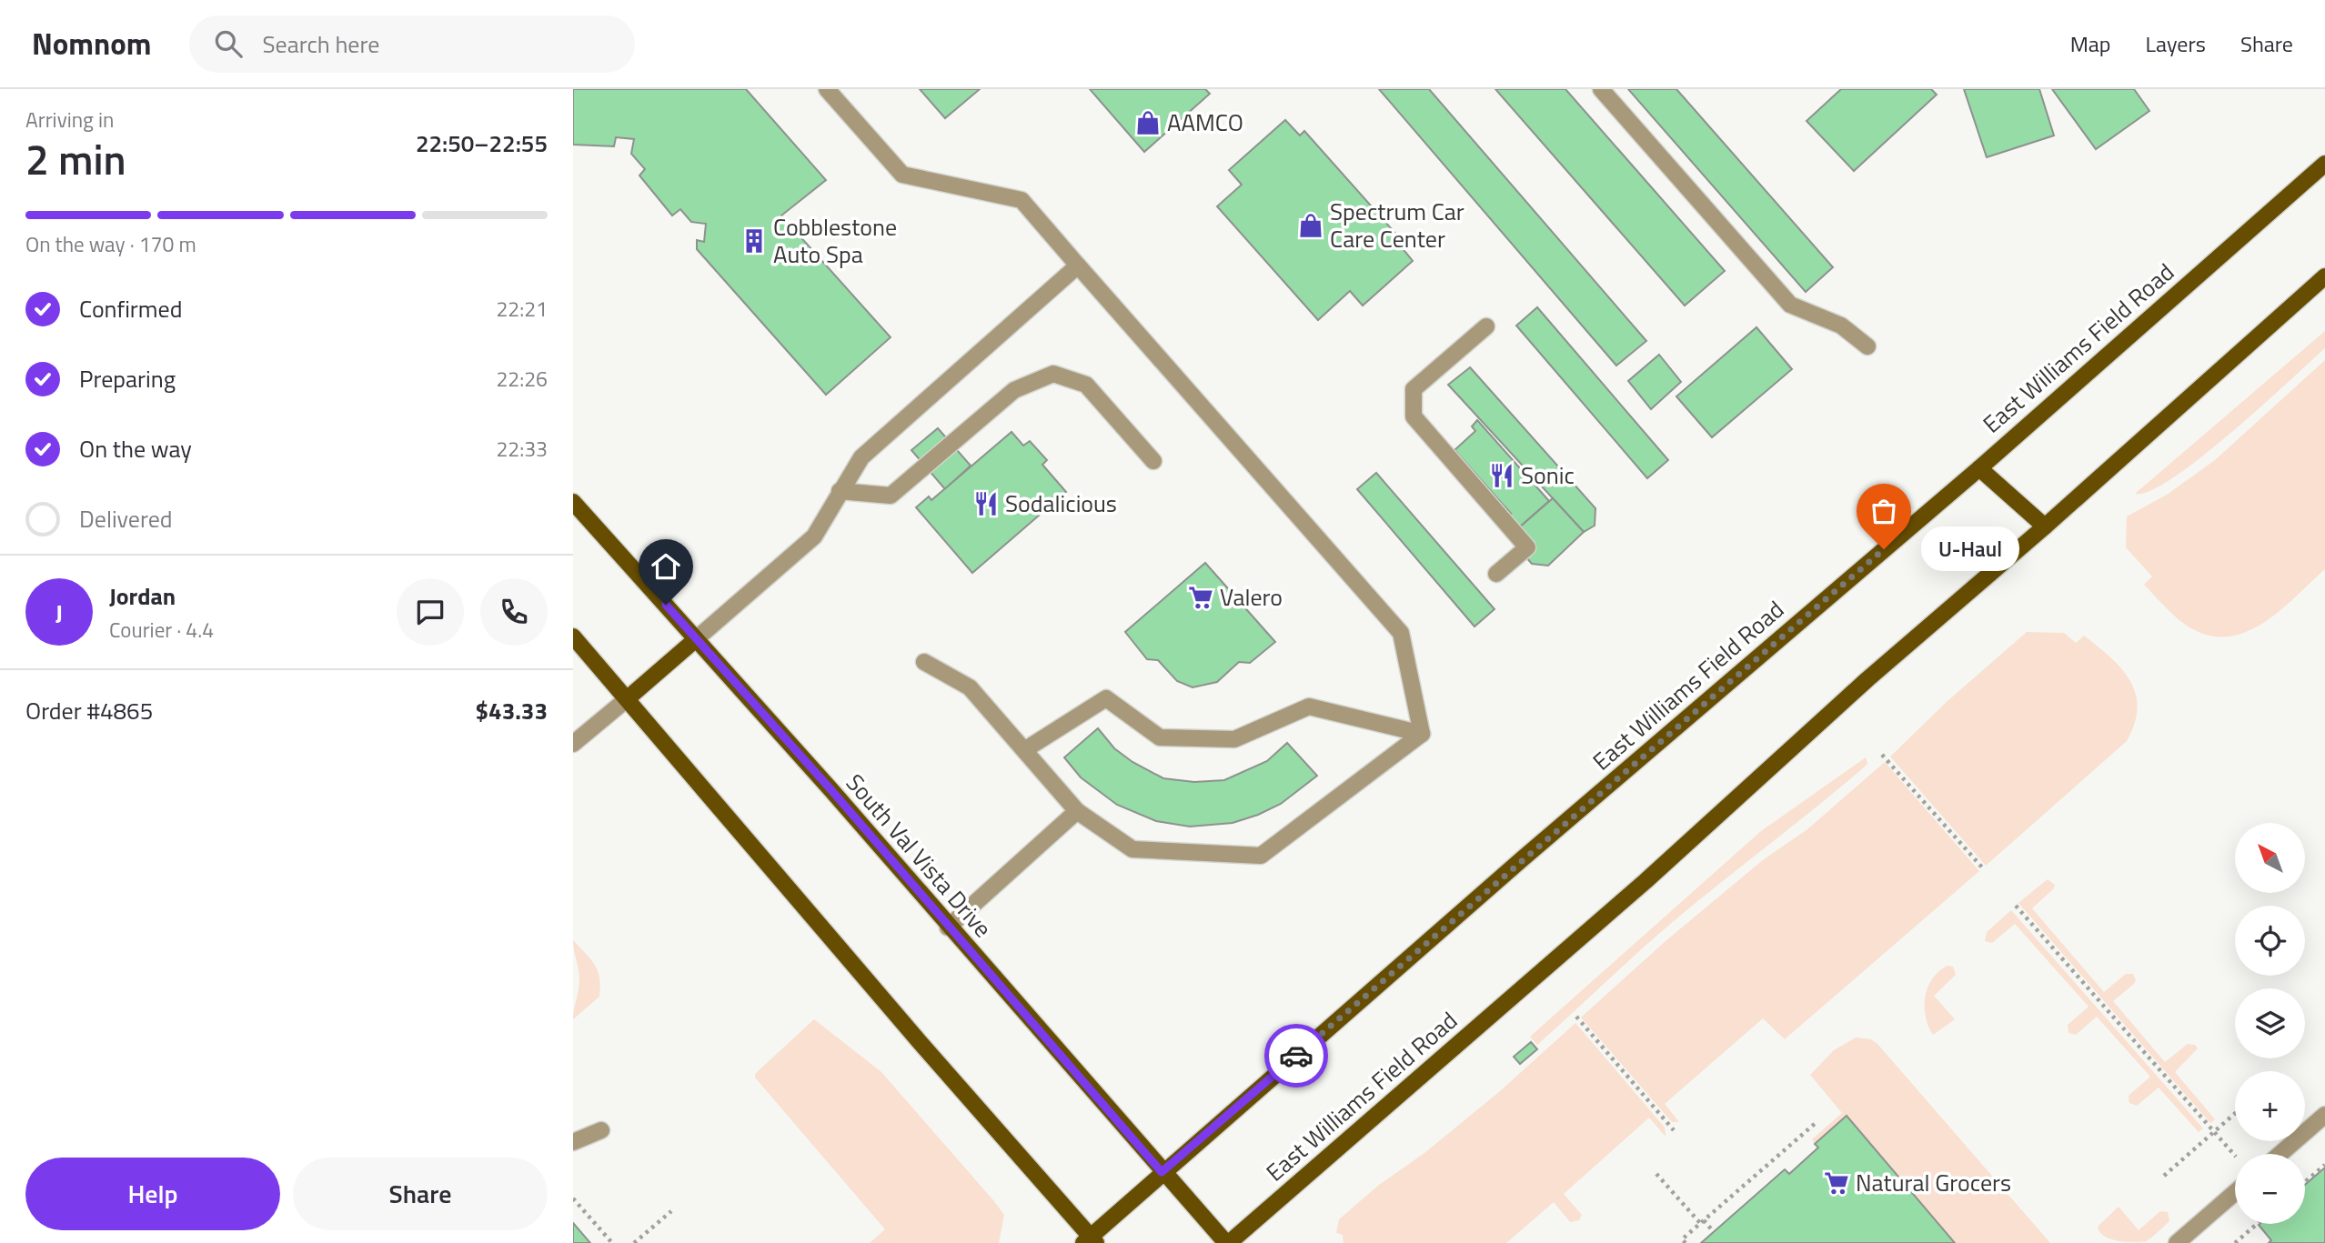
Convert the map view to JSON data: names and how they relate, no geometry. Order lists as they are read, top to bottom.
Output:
{
  "streets": {
    "main road": ["East Williams Field Road", "South Val Vista Drive"]
  },
  "crossings": [
    ["East Williams Field Road", "South Val Vista Drive"]
  ],
  "places": {
    "shop": ["AAMCO", "Spectrum Car Care Center"],
    "building": ["Cobblestone Auto Spa"],
    "restaurant": ["Sonic", "Sodalicious"],
    "other": ["U-Haul"],
    "supermarket": ["Valero", "Natural Grocers"]
  },
  "north": "top left",
  "page": {
    "header": "Nomnom",
    "search": "Search here",
    "nav": ["Map", "Layers", "Share"],
    "heading": ["2 min", "Arriving in", "22:50–22:55"],
    "panel": [
      "Jordan",
      "Courier · 4.4",
      "Order #4865",
      "$43.33"
    ],
    "bar": "On the way · 170 m",
    "list": [
      ["Confirmed", "22:21"],
      ["Preparing", "22:26"],
      ["On the way", "22:33"],
      "Delivered"
    ],
    "bubble": "U-Haul",
    "round": "J",
    "map_buttons": ["+", "−"],
    "buttons": ["Help", "Share"]
  }
}
